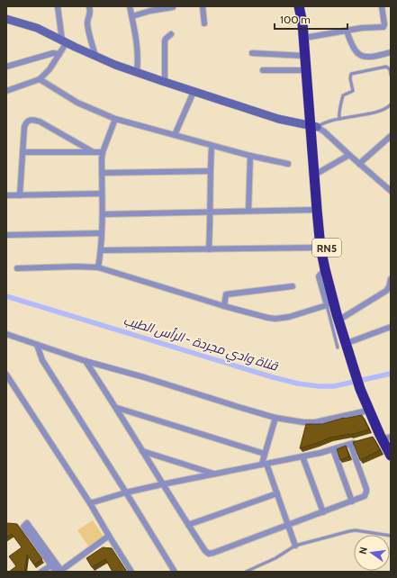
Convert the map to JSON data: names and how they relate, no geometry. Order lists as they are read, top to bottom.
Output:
{
  "streets": {
    "highway": ["RN5"]
  },
  "water": ["قناة وادي مجردة - الرأس الطيب"],
  "scale_bar": "100 m",
  "north": "left"
}
